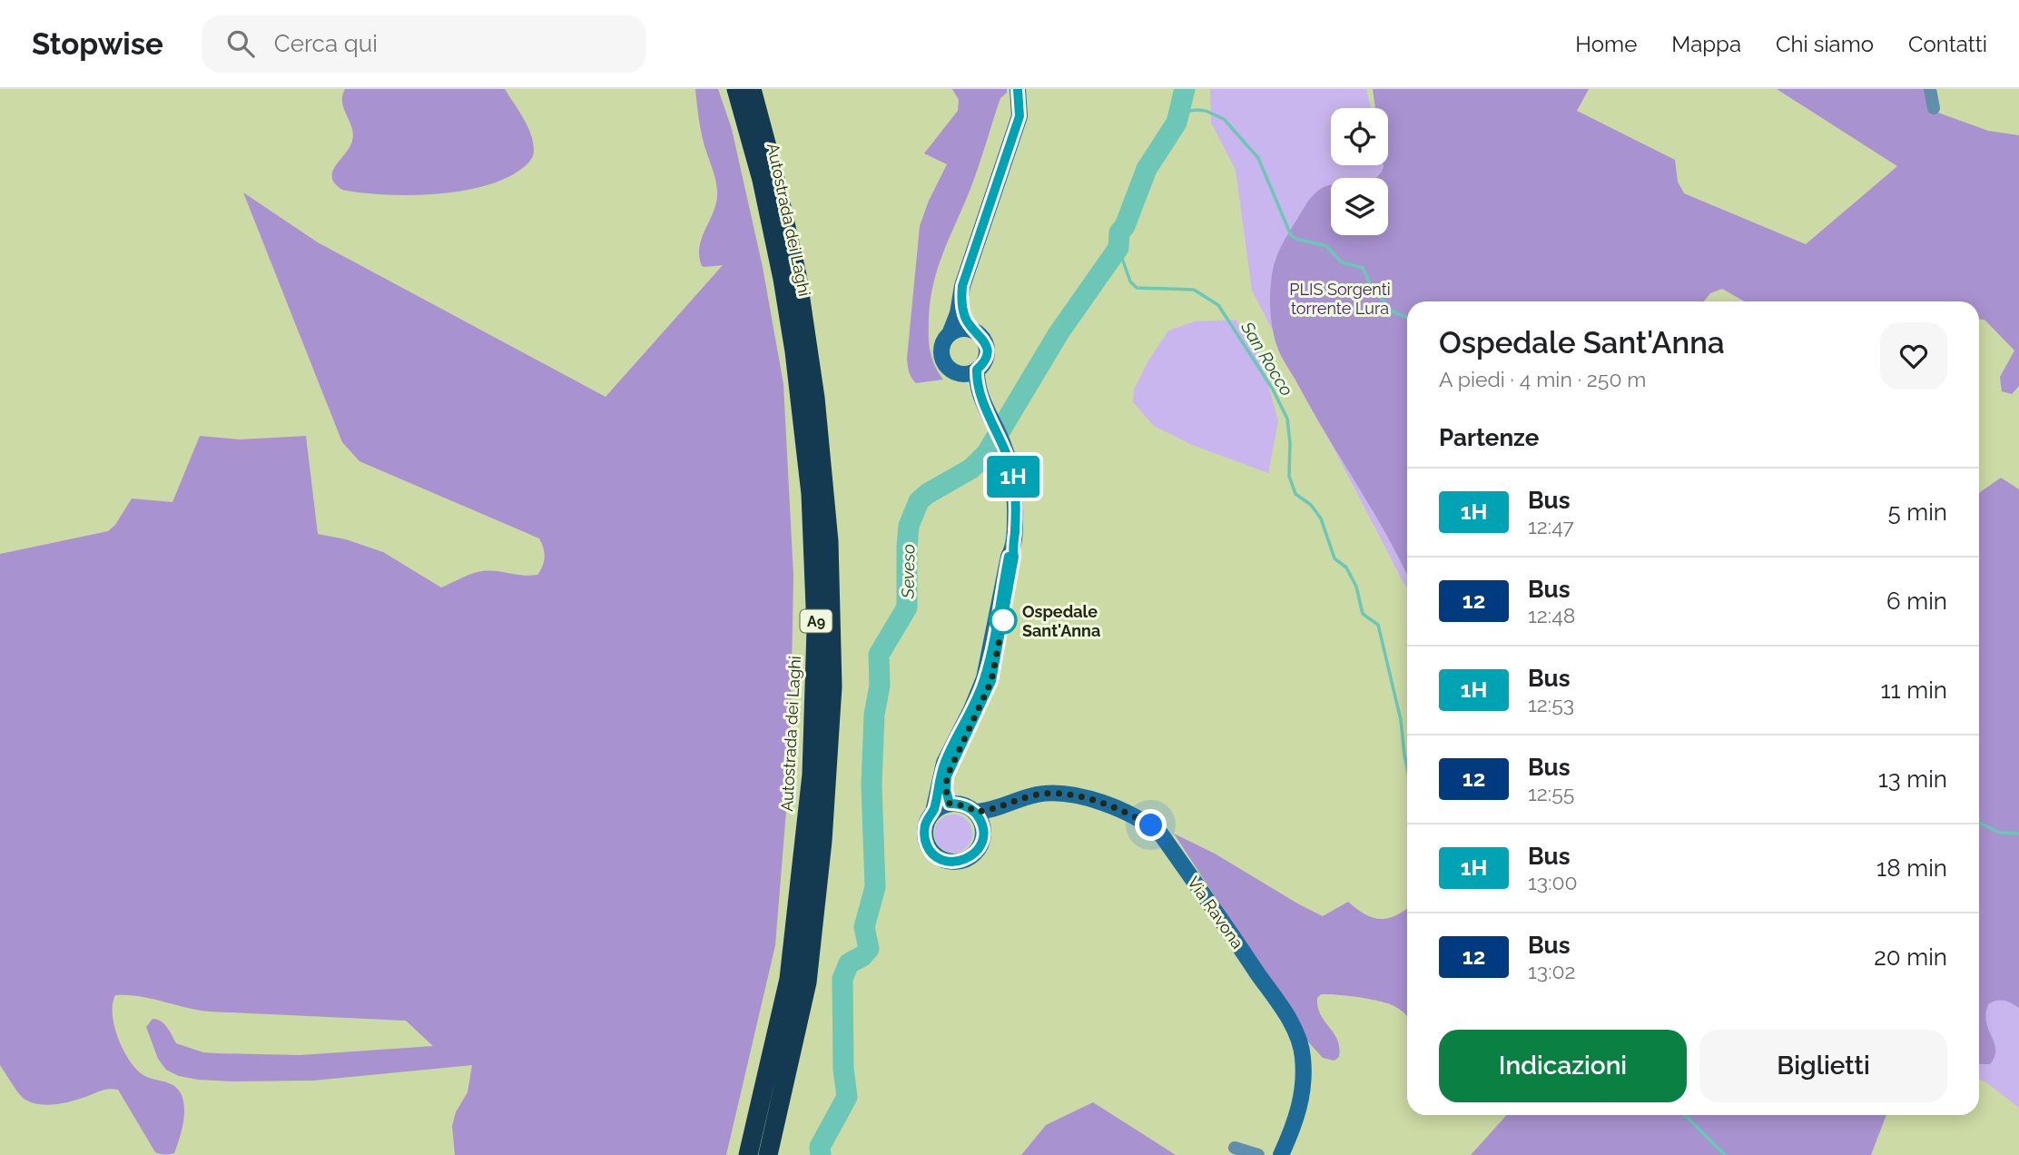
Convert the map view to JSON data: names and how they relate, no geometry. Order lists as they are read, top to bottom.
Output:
{
  "streets": {
    "highway": ["Autostrada dei Laghi", "A9"],
    "street": ["Via Ravona"]
  },
  "water": ["San Rocco", "Seveso"],
  "parks": ["PLIS Sorgenti torrente Lura"],
  "places": ["Ospedale Sant'Anna"],
  "lines": ["bus line 1H"],
  "page": {
    "header": "Stopwise",
    "search": "Cerca qui",
    "nav": [
      "Home",
      "Mappa",
      "Chi siamo",
      "Contatti"
    ],
    "on_map": "1H",
    "heading": [
      ["Ospedale Sant'Anna", "A piedi · 4 min · 250 m"],
      "Partenze"
    ],
    "list": [
      {
        "mark": "1H",
        "name": "Bus",
        "note": "12:47",
        "value": "5 min"
      },
      {
        "mark": "12",
        "name": "Bus",
        "note": "12:48",
        "value": "6 min"
      },
      {
        "mark": "1H",
        "name": "Bus",
        "note": "12:53",
        "value": "11 min"
      },
      {
        "mark": "12",
        "name": "Bus",
        "note": "12:55",
        "value": "13 min"
      },
      {
        "mark": "1H",
        "name": "Bus",
        "note": "13:00",
        "value": "18 min"
      },
      {
        "mark": "12",
        "name": "Bus",
        "note": "13:02",
        "value": "20 min"
      }
    ],
    "buttons": ["Indicazioni", "Biglietti"]
  }
}
